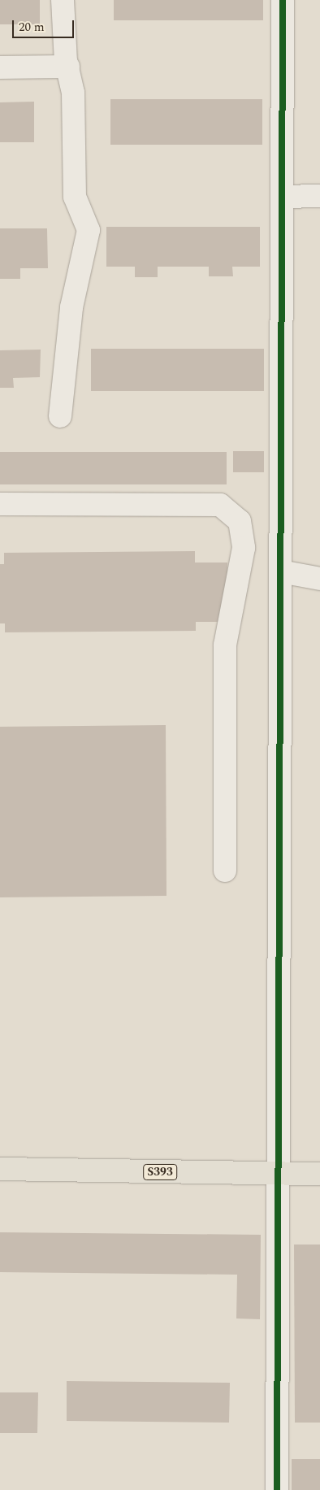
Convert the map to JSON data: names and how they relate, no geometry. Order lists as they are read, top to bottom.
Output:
{
  "streets": {
    "main road": ["S393"]
  },
  "scale_bar": "20 m"
}
